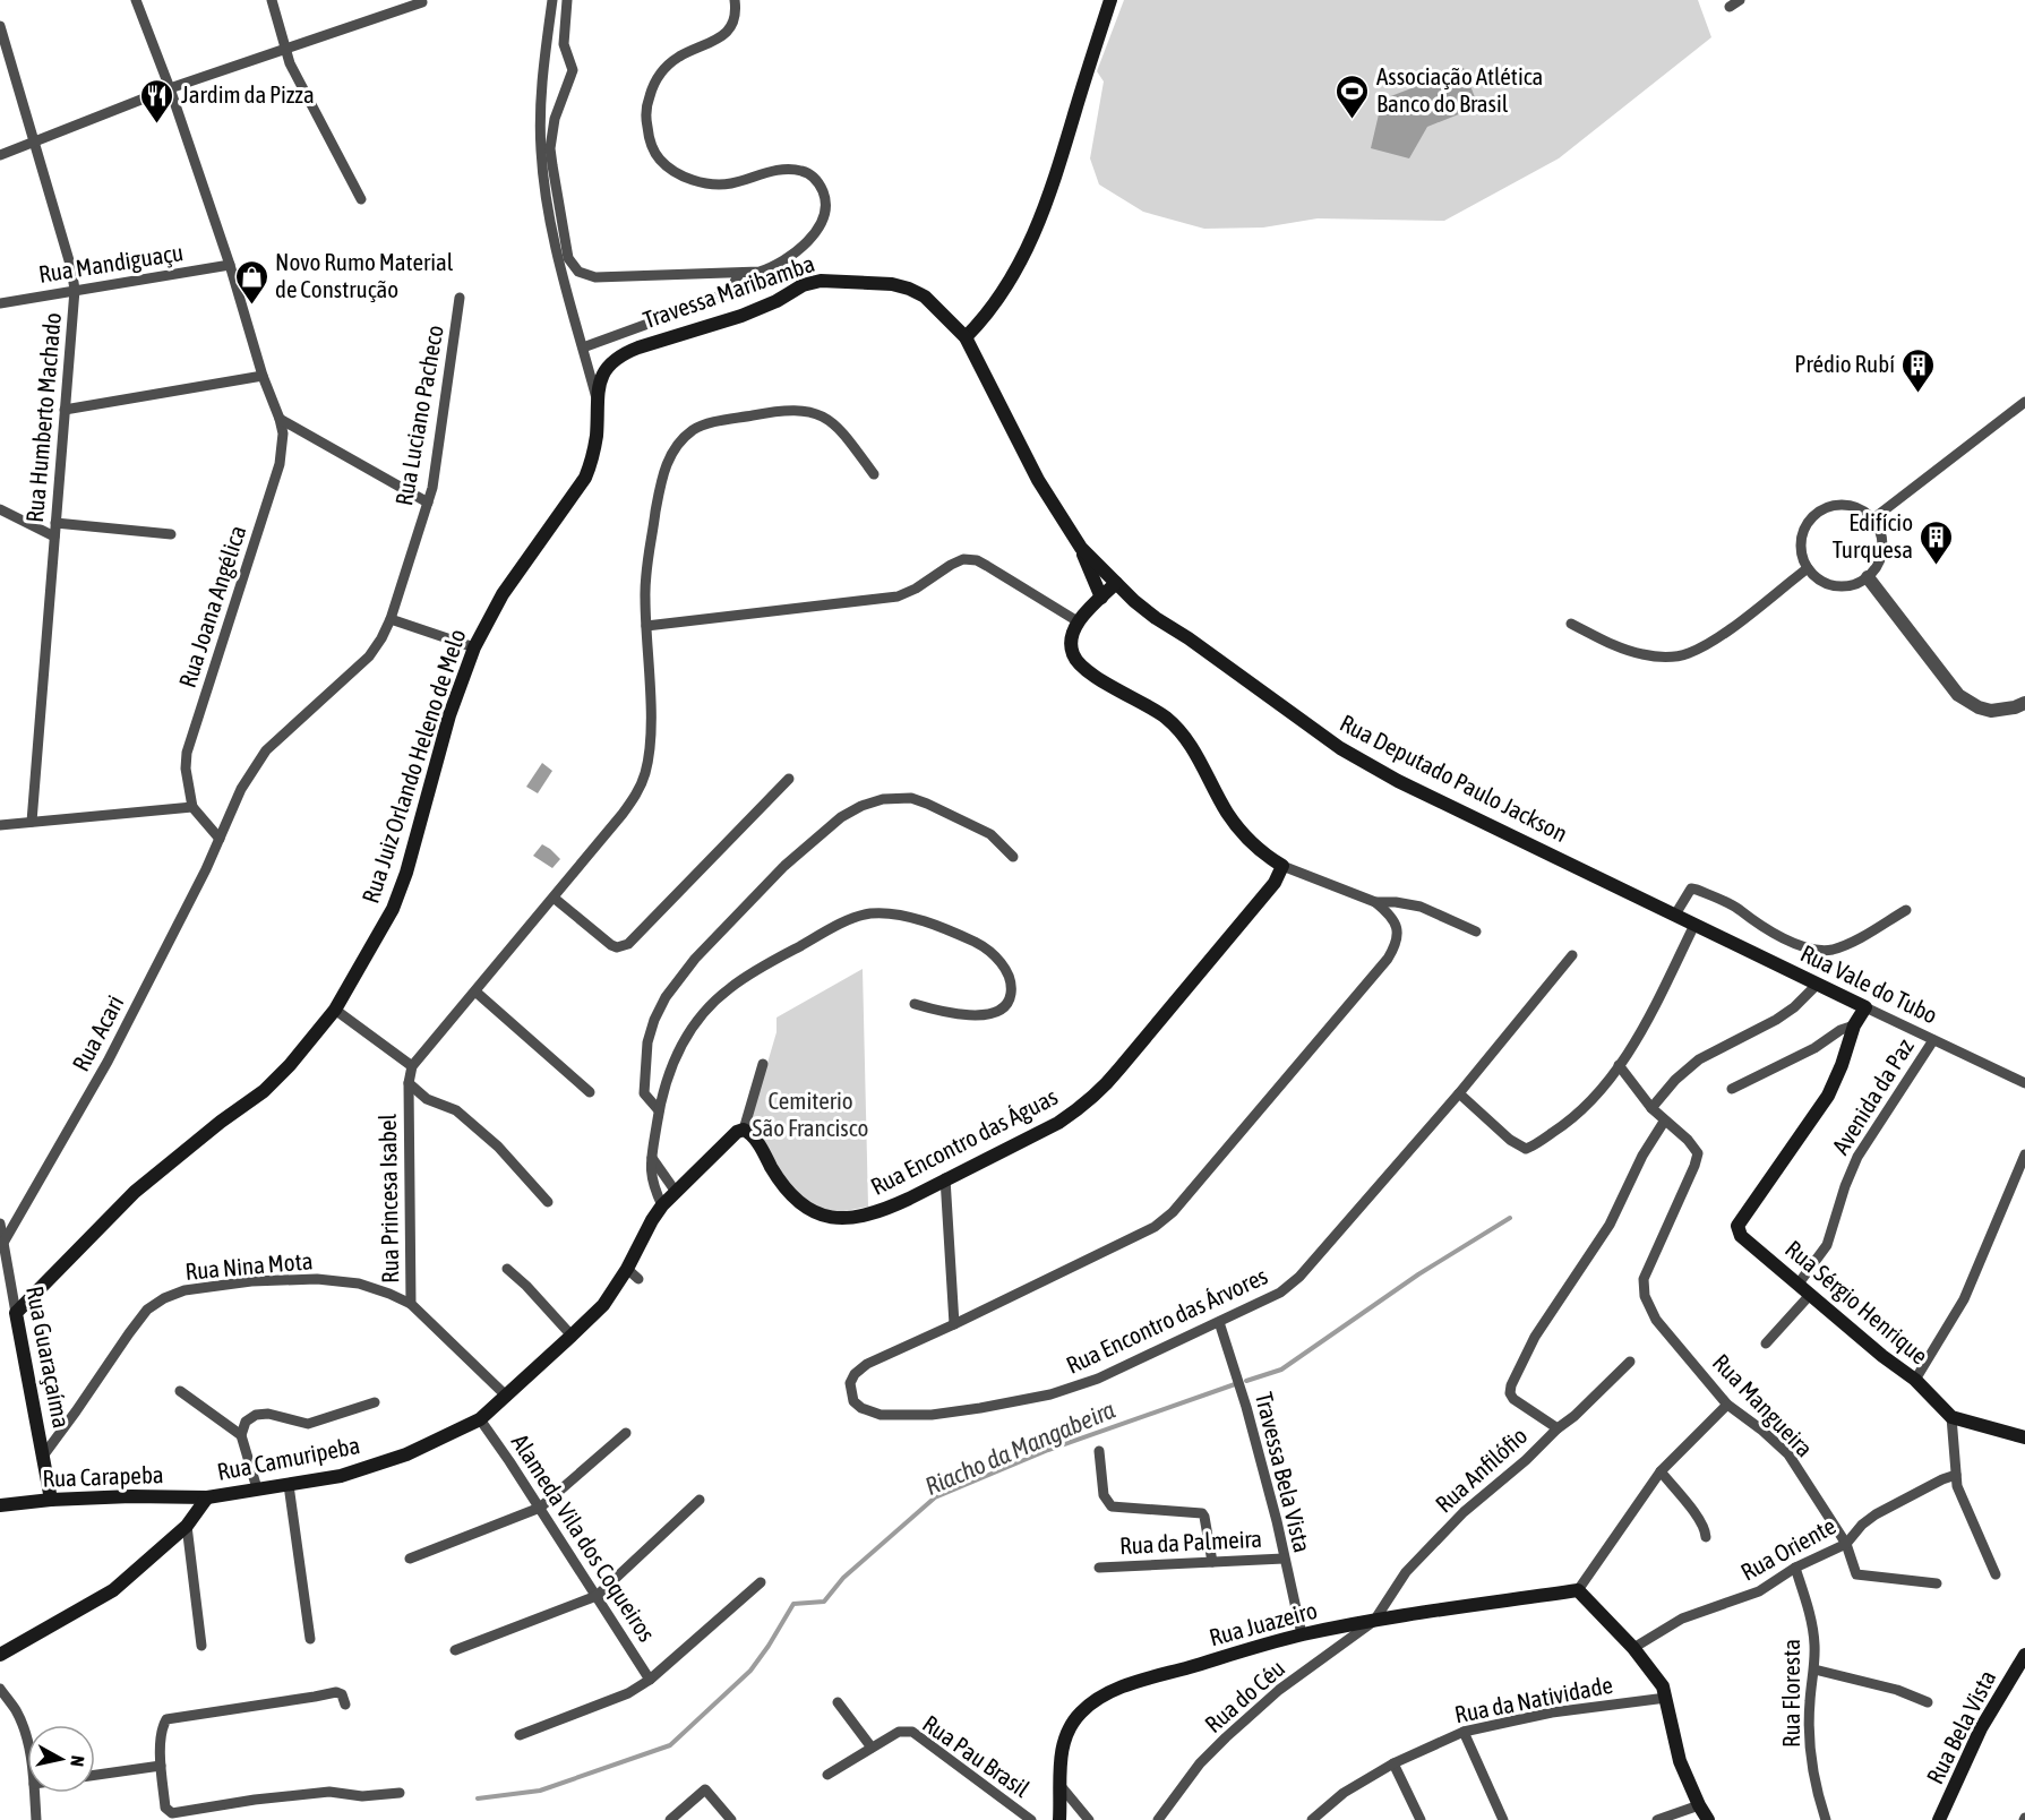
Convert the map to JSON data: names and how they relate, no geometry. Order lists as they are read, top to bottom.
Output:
{
  "streets": {
    "main road": [
      "Travessa Maribamba",
      "Rua Juiz Orlando Heleno de Melo",
      "Rua Deputado Paulo Jackson",
      "Rua Vale do Tubo",
      "Rua Encontro das Águas",
      "Rua Sérgio Henrique",
      "Rua Guaraçaíma",
      "Rua Camuripeba",
      "Rua Carapeba",
      "Rua Juazeiro",
      "Rua Bela Vista"
    ],
    "street": [
      "Rua Mandiguaçu",
      "Rua Luciano Pacheco",
      "Rua Humberto Machado",
      "Rua Joana Angélica",
      "Rua Acari",
      "Avenida da Paz",
      "Rua Princesa Isabel",
      "Rua Nina Mota",
      "Rua Encontro das Árvores",
      "Rua Mangueira",
      "Rua Anfilófio",
      "Travessa Bela Vista",
      "Alameda Vila dos Coqueiros",
      "Rua da Palmeira",
      "Rua Oriente",
      "Rua Floresta",
      "Rua do Céu",
      "Rua da Natividade",
      "Rua Pau Brasil"
    ]
  },
  "crossings": [
    ["Rua Mandiguaçu", "Rua Humberto Machado"],
    ["Rua Mandiguaçu", "Rua Joana Angélica"],
    ["Travessa Maribamba", "Rua Juiz Orlando Heleno de Melo"],
    ["Travessa Maribamba", "Rua Deputado Paulo Jackson"],
    ["Rua Luciano Pacheco", "Rua Acari"],
    ["Rua Juiz Orlando Heleno de Melo", "Rua Guaraçaíma"],
    ["Rua Deputado Paulo Jackson", "Rua Vale do Tubo"],
    ["Rua Vale do Tubo", "Avenida da Paz"],
    ["Rua Acari", "Rua Guaraçaíma"],
    ["Avenida da Paz", "Rua Sérgio Henrique"],
    ["Rua Encontro das Águas", "Rua Camuripeba"],
    ["Rua Princesa Isabel", "Rua Nina Mota"],
    ["Rua Princesa Isabel", "Rua Camuripeba"],
    ["Rua Nina Mota", "Rua Guaraçaíma"],
    ["Rua Encontro das Árvores", "Travessa Bela Vista"],
    ["Rua Guaraçaíma", "Rua Carapeba"],
    ["Rua Mangueira", "Rua Oriente"],
    ["Rua Camuripeba", "Rua Carapeba"],
    ["Rua Camuripeba", "Alameda Vila dos Coqueiros"],
    ["Rua Anfilófio", "Rua Juazeiro"],
    ["Rua Anfilófio", "Rua do Céu"],
    ["Travessa Bela Vista", "Rua da Palmeira"],
    ["Travessa Bela Vista", "Rua Juazeiro"],
    ["Rua Oriente", "Rua Floresta"],
    ["Rua Juazeiro", "Rua do Céu"]
  ],
  "water": ["Riacho da Mangabeira"],
  "parks": ["Cemiterio São Francisco"],
  "places": {
    "sports": ["Associação Atlética Banco do Brasil"],
    "restaurant": ["Jardim da Pizza"],
    "shop": ["Novo Rumo Material de Construção"],
    "building": ["Prédio Rubí", "Edifício Turquesa"]
  },
  "north": "right"
}
